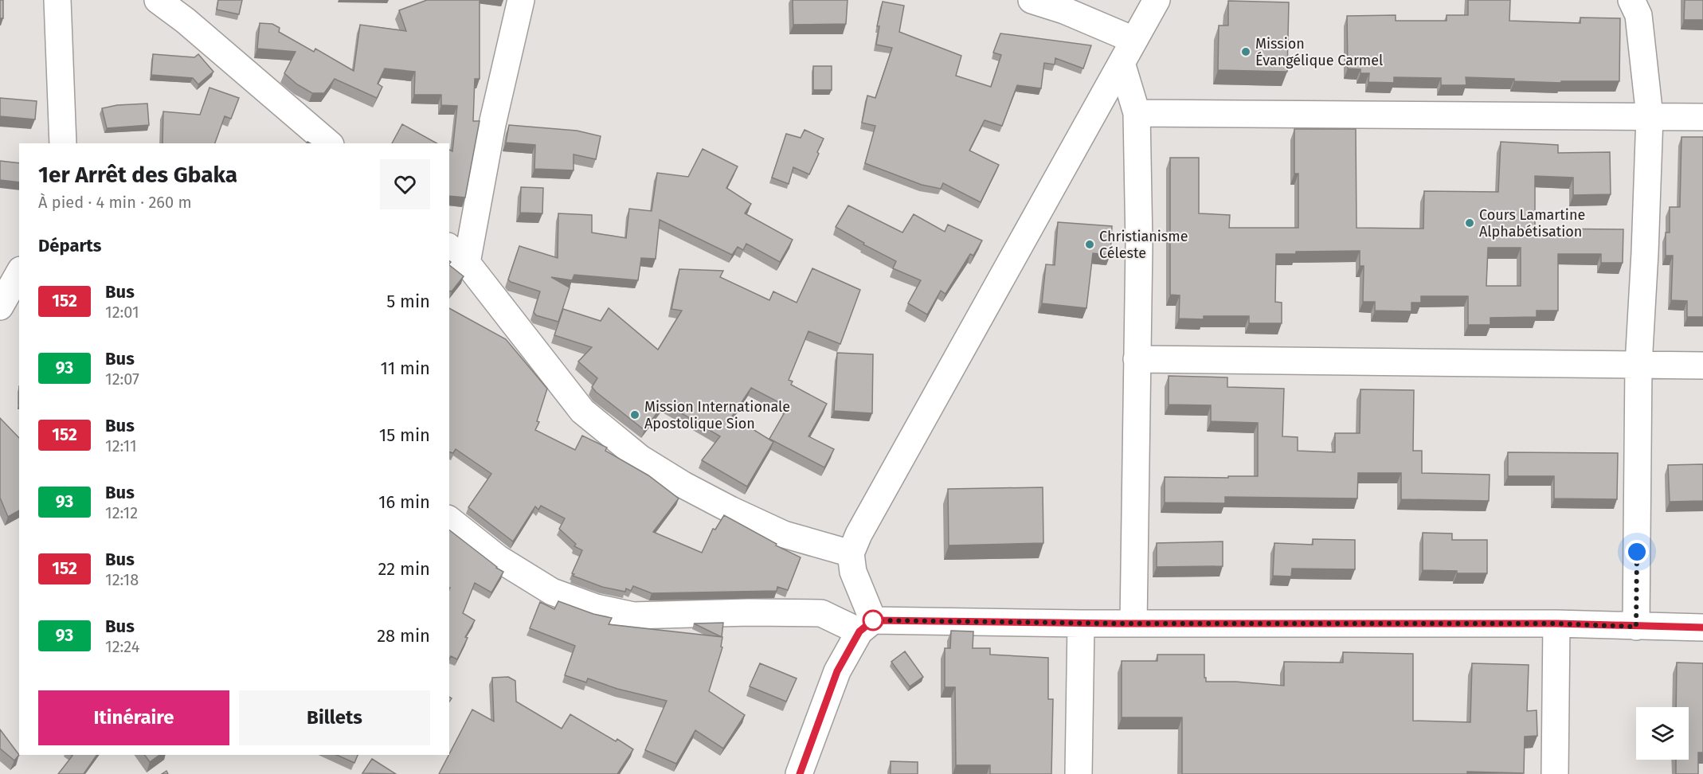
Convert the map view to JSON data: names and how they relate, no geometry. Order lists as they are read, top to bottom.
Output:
{
  "places": [
    "Mission Évangélique Carmel",
    "Cours Lamartine Alphabétisation",
    "Christianisme Céleste",
    "Mission Internationale Apostolique Sion"
  ],
  "lines": ["bus line 152"],
  "page": {
    "heading": [
      ["1er Arrêt des Gbaka", "À pied · 4 min · 260 m"],
      "Départs"
    ],
    "list": [
      {
        "mark": "152",
        "name": "Bus",
        "note": "12:01",
        "value": "5 min"
      },
      {
        "mark": "93",
        "name": "Bus",
        "note": "12:07",
        "value": "11 min"
      },
      {
        "mark": "152",
        "name": "Bus",
        "note": "12:11",
        "value": "15 min"
      },
      {
        "mark": "93",
        "name": "Bus",
        "note": "12:12",
        "value": "16 min"
      },
      {
        "mark": "152",
        "name": "Bus",
        "note": "12:18",
        "value": "22 min"
      },
      {
        "mark": "93",
        "name": "Bus",
        "note": "12:24",
        "value": "28 min"
      }
    ],
    "buttons": ["Itinéraire", "Billets"]
  }
}
